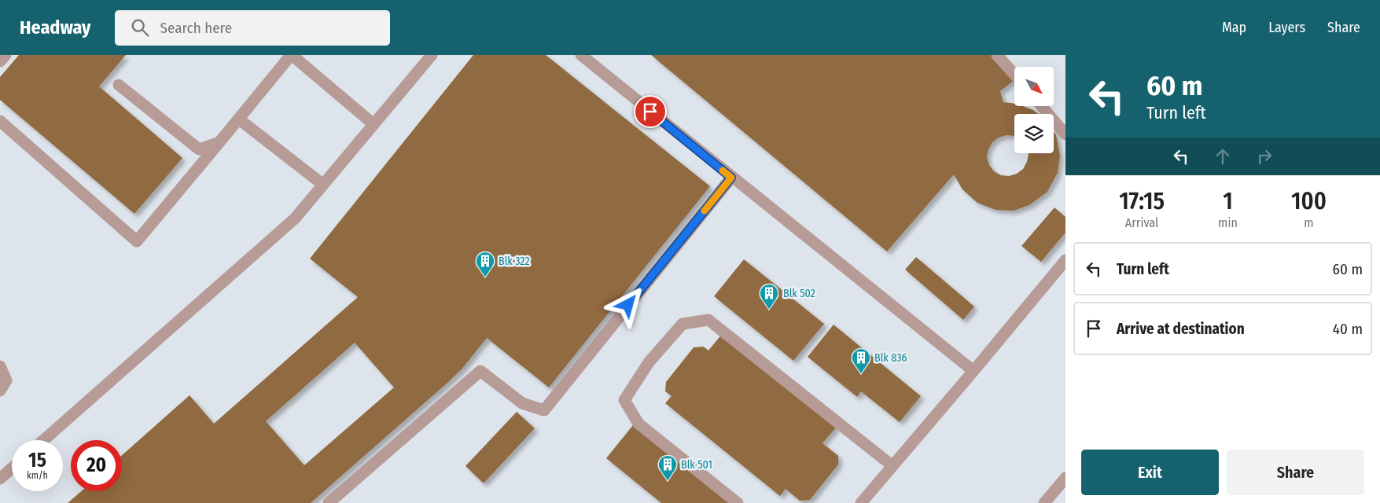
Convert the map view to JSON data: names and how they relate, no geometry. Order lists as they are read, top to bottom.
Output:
{
  "places": {
    "building": [
      "Blk 322",
      "Blk 502",
      "Blk 836",
      "Blk 501"
    ]
  },
  "north": "bottom right",
  "page": {
    "header": "Headway",
    "search": "Search here",
    "nav": ["Map", "Layers", "Share"],
    "turn": ["60 m", "Turn left"],
    "eta": [
      "17:15",
      "Arrival",
      "1",
      "min",
      "100",
      "m"
    ],
    "list": [
      {
        "name": "Turn left",
        "value": "60 m"
      },
      {
        "name": "Arrive at destination",
        "value": "40 m"
      }
    ],
    "speed": "15 km/h",
    "limit": "20",
    "buttons": ["Exit", "Share"]
  }
}
